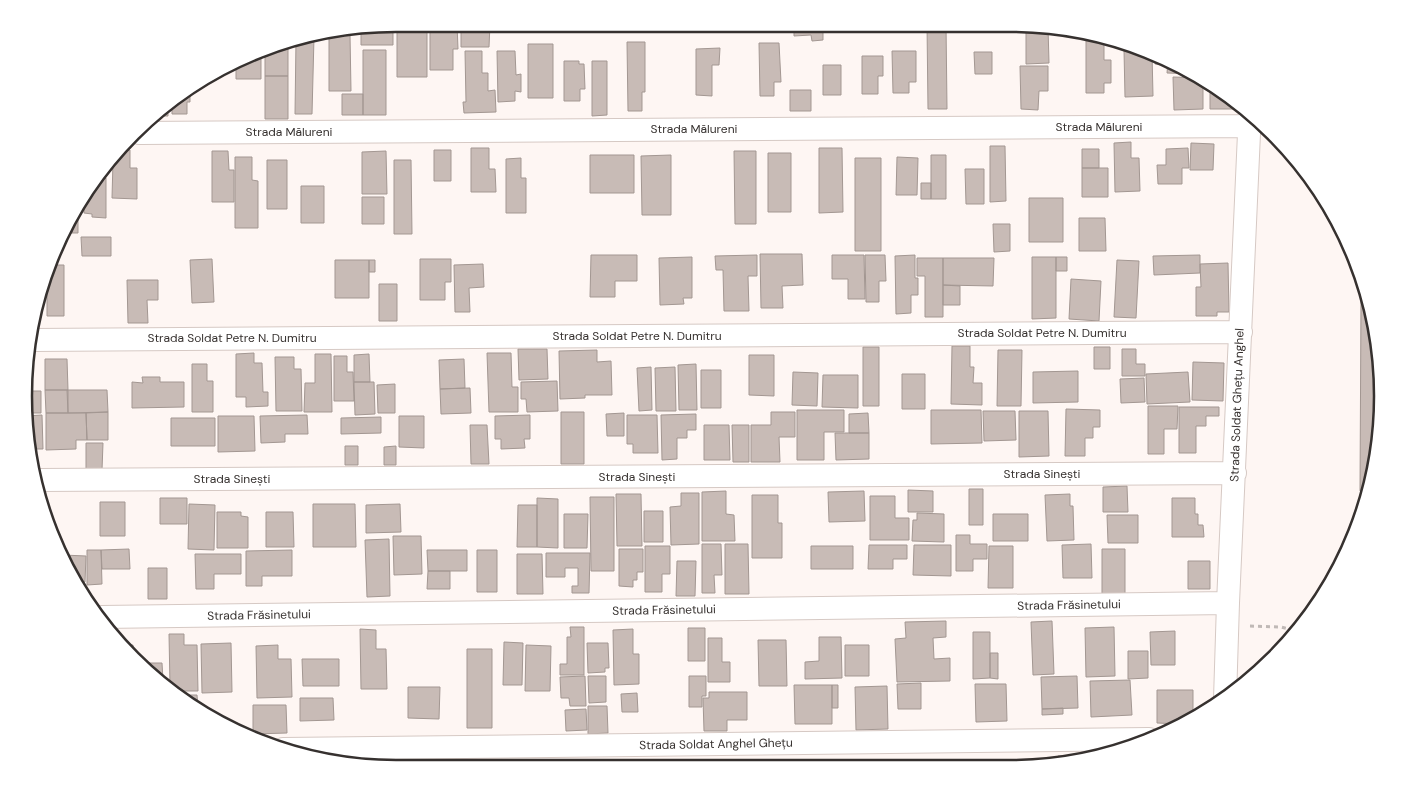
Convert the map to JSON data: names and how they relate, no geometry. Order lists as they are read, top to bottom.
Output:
{
  "streets": {
    "street": [
      "Strada Mălureni",
      "Strada Soldat Petre N. Dumitru",
      "Strada Soldat Ghețu Anghel",
      "Strada Sinești",
      "Strada Frăsinetului",
      "Strada Soldat Anghel Ghețu"
    ]
  },
  "crossings": [
    ["Strada Soldat Petre N. Dumitru", "Strada Soldat Ghețu Anghel"],
    ["Strada Soldat Ghețu Anghel", "Strada Sinești"],
    ["Strada Soldat Ghețu Anghel", "Strada Frăsinetului"]
  ]
}
